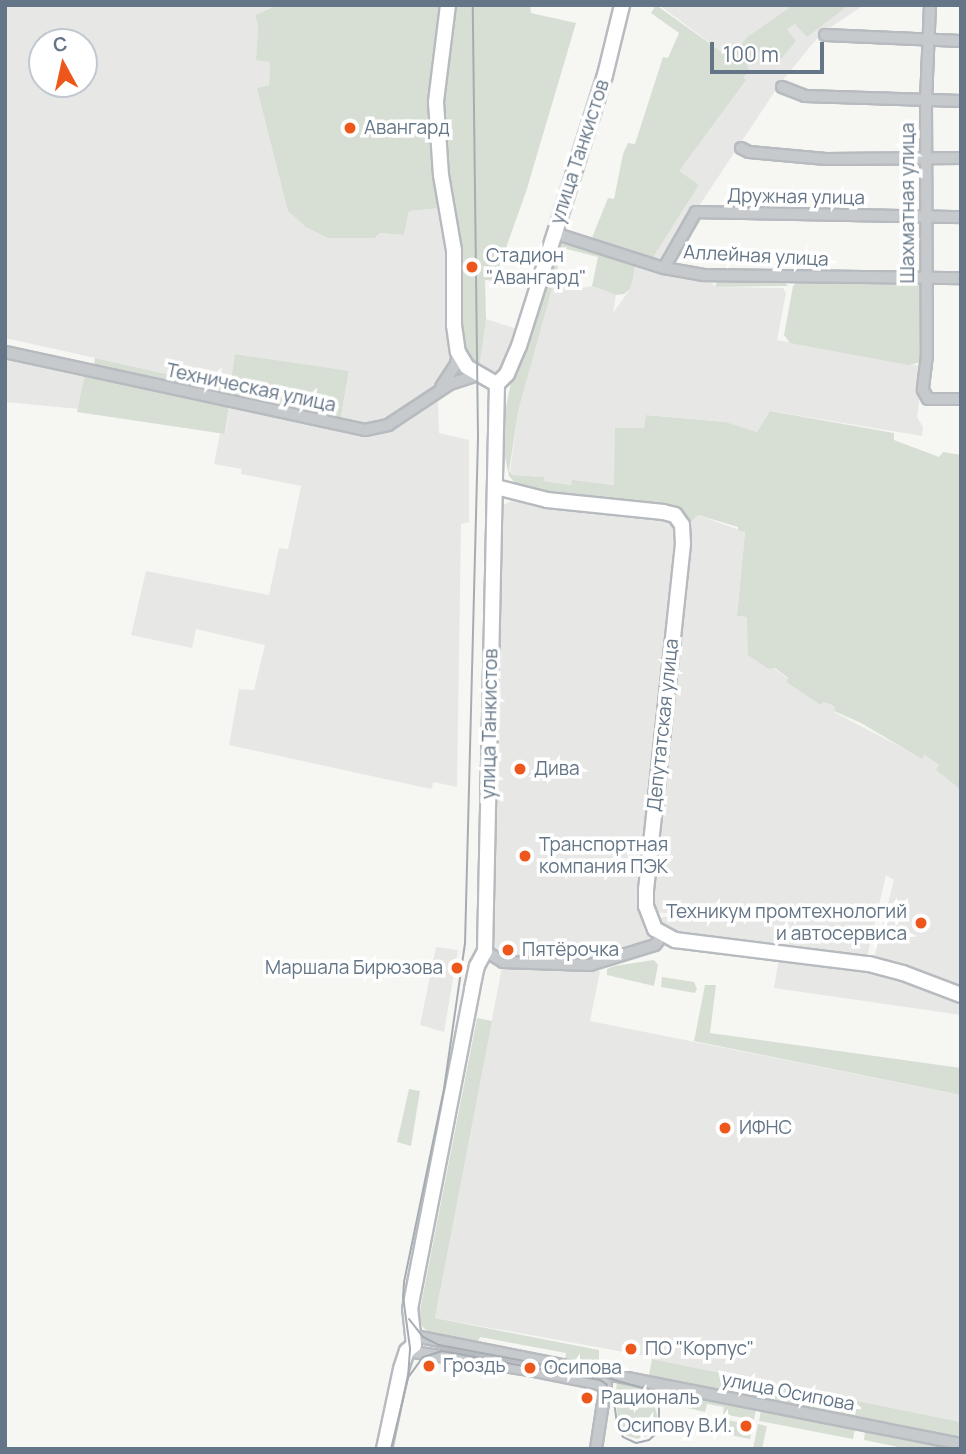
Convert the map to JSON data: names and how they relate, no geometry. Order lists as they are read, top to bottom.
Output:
{
  "streets": {
    "main road": ["улица Танкистов", "Депутатская улица"],
    "street": [
      "Дружная улица",
      "Шахматная улица",
      "Аллейная улица",
      "Техническая улица",
      "улица Осипова"
    ]
  },
  "crossings": [
    ["улица Танкистов", "Аллейная улица"],
    ["улица Танкистов", "Депутатская улица"],
    ["улица Танкистов", "улица Осипова"],
    ["Дружная улица", "Шахматная улица"],
    ["Дружная улица", "Аллейная улица"],
    ["Шахматная улица", "Аллейная улица"]
  ],
  "places": [
    "Авангард",
    "Стадион \"Авангард\"",
    "Дива",
    "Транспортная компания ПЭК",
    "Техникум промтехнологий и автосервиса",
    "Пятёрочка",
    "Маршала Бирюзова",
    "ИФНС",
    "ПО \"Корпус\"",
    "Гроздь",
    "Осипова",
    "Рациональ",
    "Осипову В.И."
  ],
  "scale_bar": "100 m",
  "north": "top"
}
